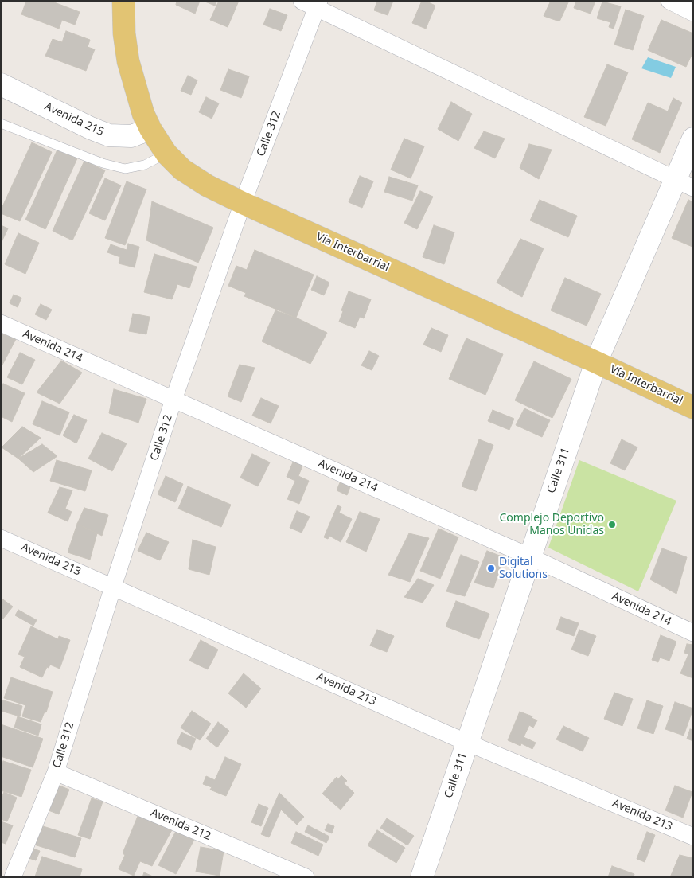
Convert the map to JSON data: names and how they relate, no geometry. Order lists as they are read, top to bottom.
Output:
{
  "streets": {
    "main road": ["Vía Interbarrial"],
    "street": [
      "Avenida 215",
      "Calle 312",
      "Avenida 214",
      "Calle 311",
      "Avenida 213",
      "Avenida 212"
    ]
  },
  "crossings": [
    ["Avenida 215", "Vía Interbarrial"],
    ["Calle 312", "Vía Interbarrial"],
    ["Calle 312", "Avenida 214"],
    ["Calle 312", "Avenida 213"],
    ["Calle 312", "Avenida 212"],
    ["Vía Interbarrial", "Calle 311"],
    ["Avenida 214", "Calle 311"],
    ["Calle 311", "Avenida 213"]
  ],
  "places": ["Complejo Deportivo Manos Unidas", "Digital Solutions"]
}
